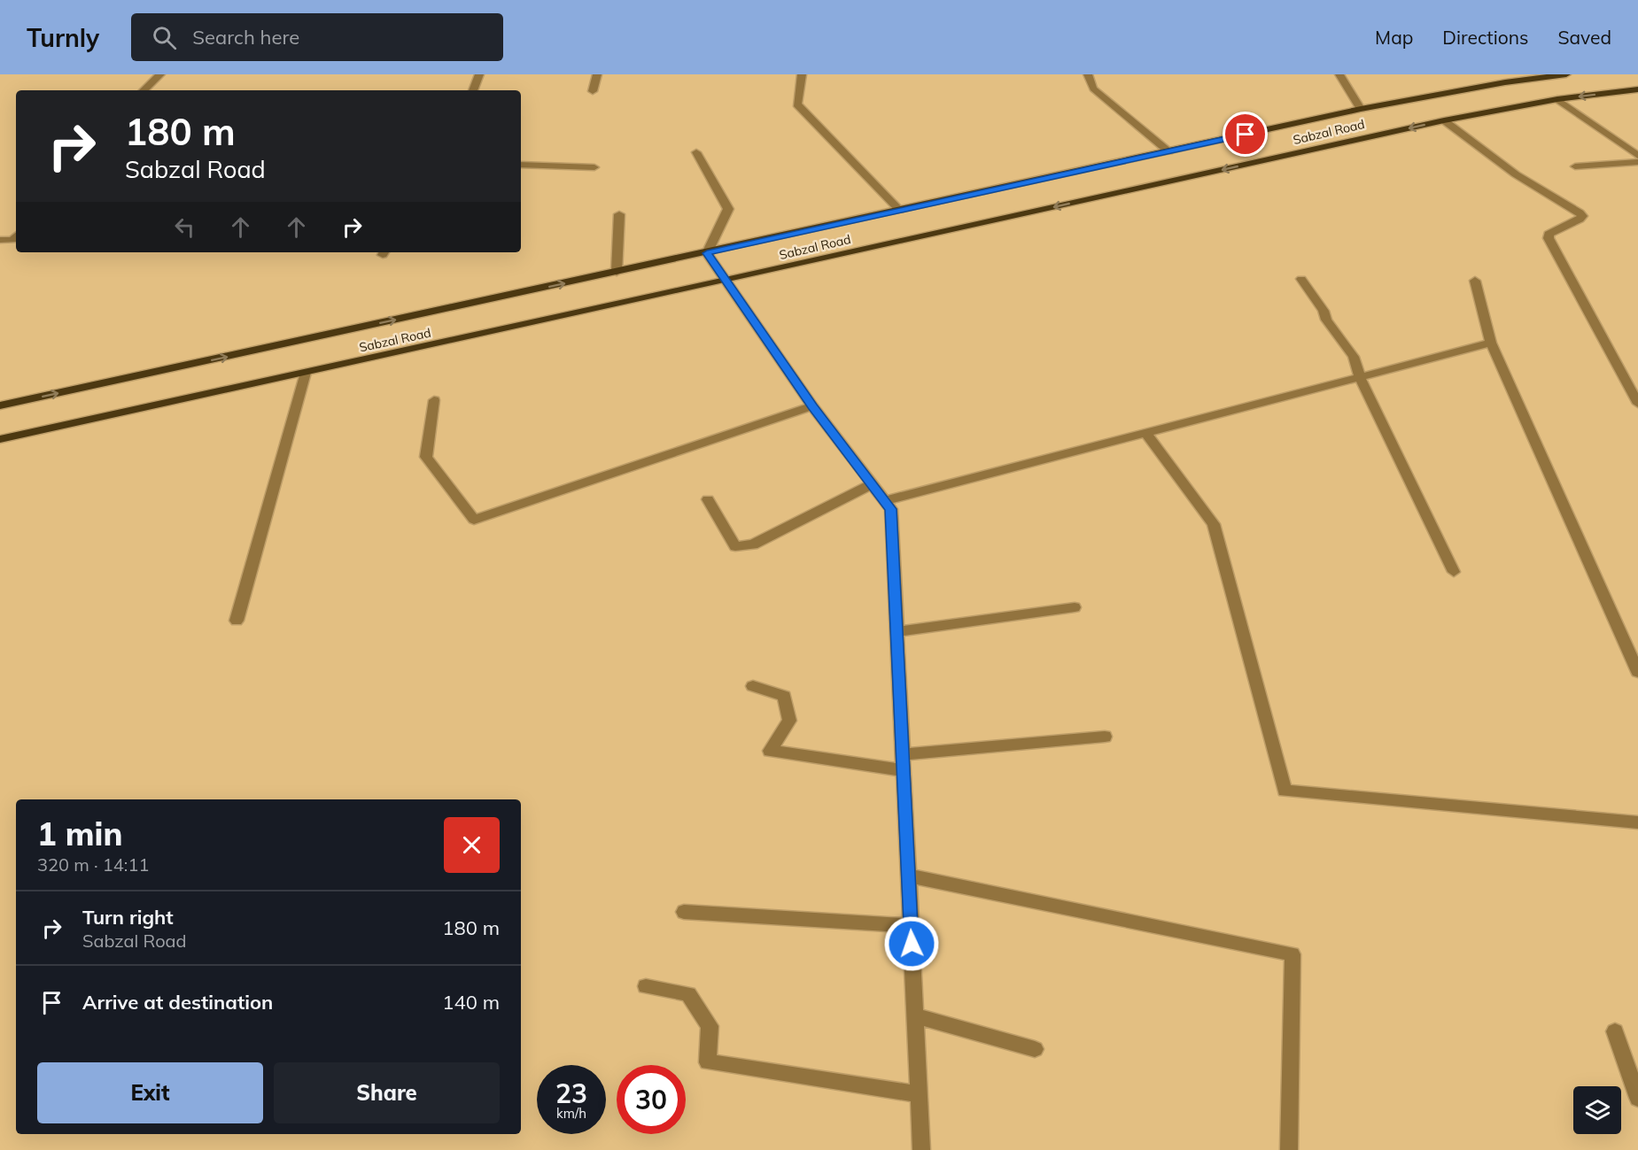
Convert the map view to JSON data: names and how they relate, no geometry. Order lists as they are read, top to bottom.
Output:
{
  "streets": {
    "main road": ["Sabzal Road"]
  },
  "page": {
    "header": "Turnly",
    "search": "Search here",
    "nav": ["Map", "Directions", "Saved"],
    "turn": ["180 m", "Sabzal Road"],
    "heading": ["1 min", "320 m · 14:11"],
    "list": [
      {
        "name": "Turn right",
        "note": "Sabzal Road",
        "value": "180 m"
      },
      {
        "name": "Arrive at destination",
        "value": "140 m"
      }
    ],
    "buttons": ["Exit", "Share"],
    "speed": "23 km/h",
    "limit": "30"
  }
}
